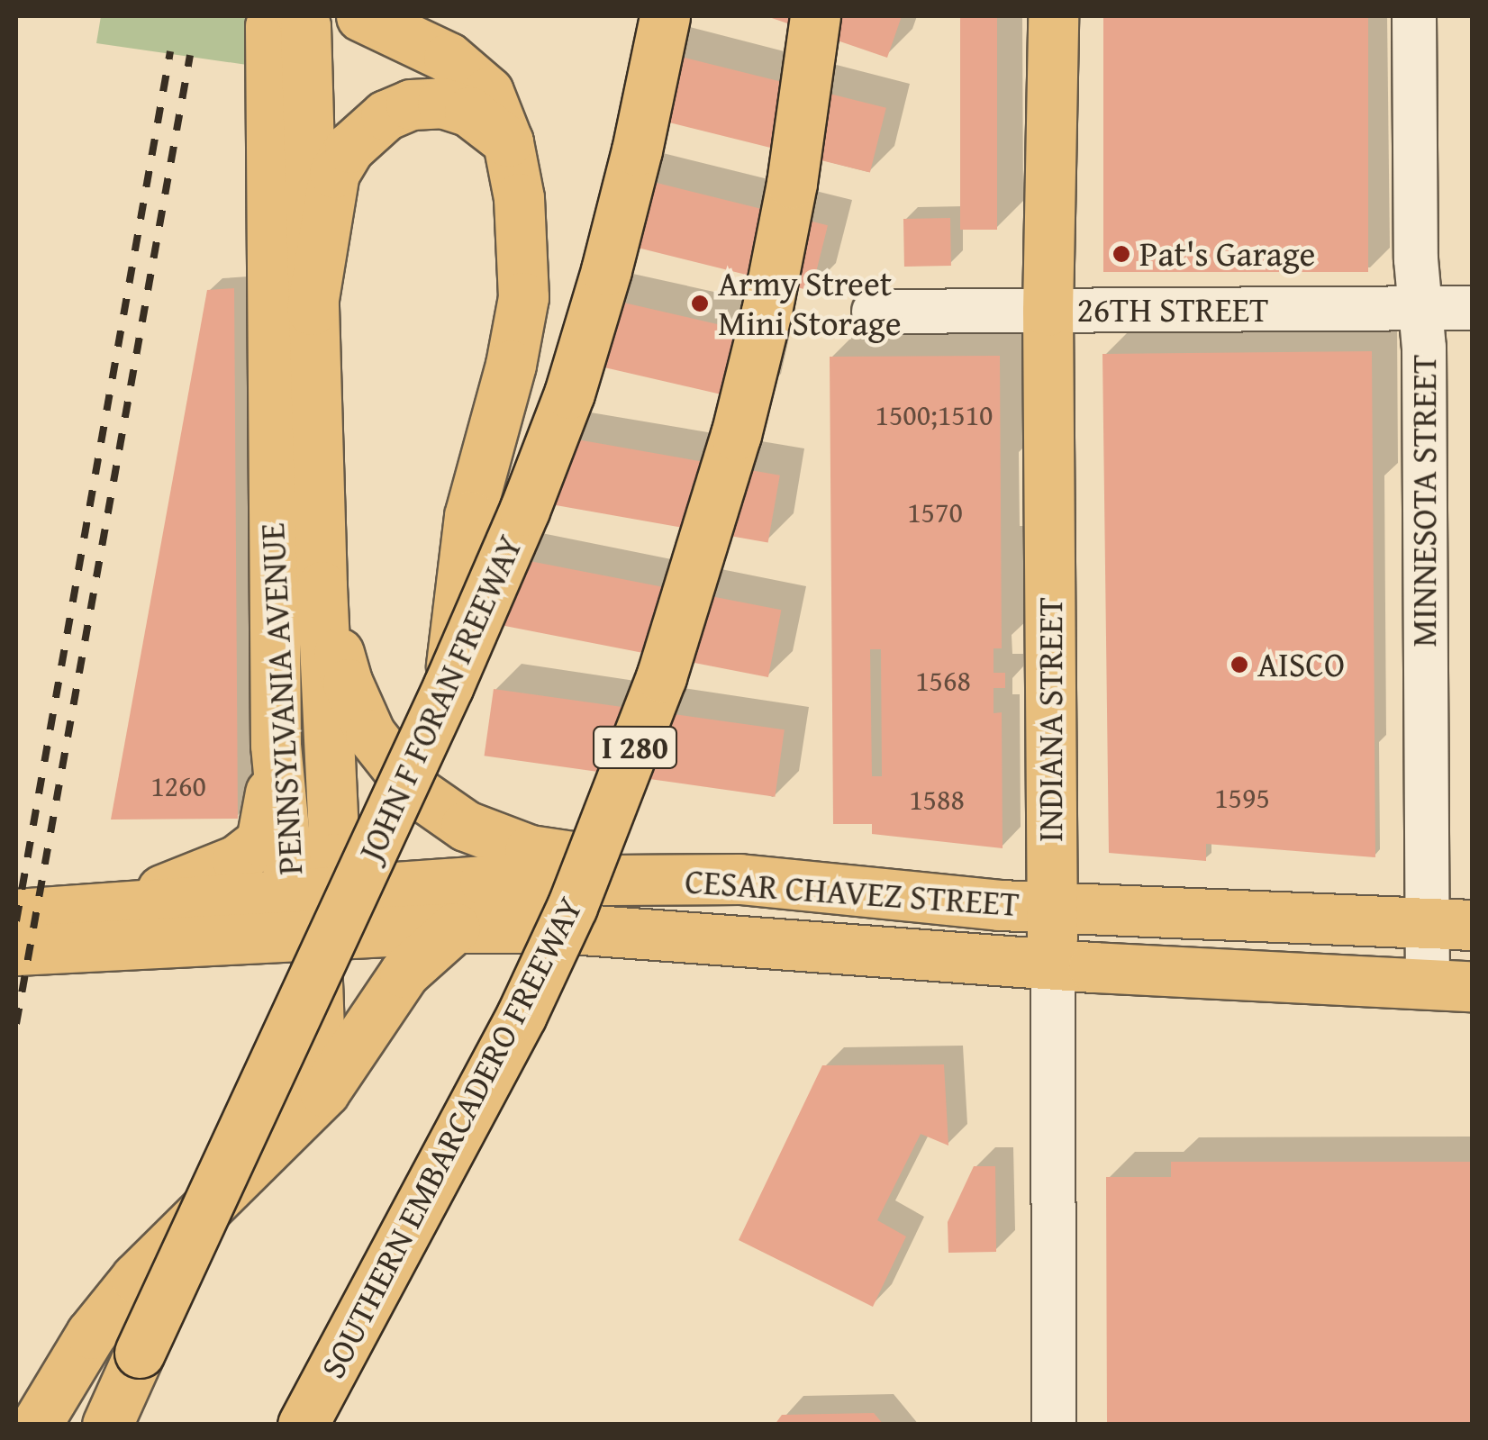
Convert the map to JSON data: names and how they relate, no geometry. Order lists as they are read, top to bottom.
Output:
{
  "streets": {
    "main road": [
      "JOHN F FORAN FREEWAY",
      "PENNSYLVANIA AVENUE",
      "INDIANA STREET",
      "I 280",
      "CESAR CHAVEZ STREET",
      "SOUTHERN EMBARCADERO FREEWAY"
    ],
    "street": ["26TH STREET", "MINNESOTA STREET"]
  },
  "crossings": [
    ["26TH STREET", "MINNESOTA STREET"],
    ["26TH STREET", "INDIANA STREET"],
    ["MINNESOTA STREET", "CESAR CHAVEZ STREET"],
    ["PENNSYLVANIA AVENUE", "CESAR CHAVEZ STREET"],
    ["INDIANA STREET", "CESAR CHAVEZ STREET"]
  ],
  "places": ["Pat's Garage", "Army Street Mini Storage", "AISCO"],
  "house_numbers": [
    "1500;1510",
    "1570",
    "1568",
    "1260",
    "1595",
    "1588"
  ]
}
